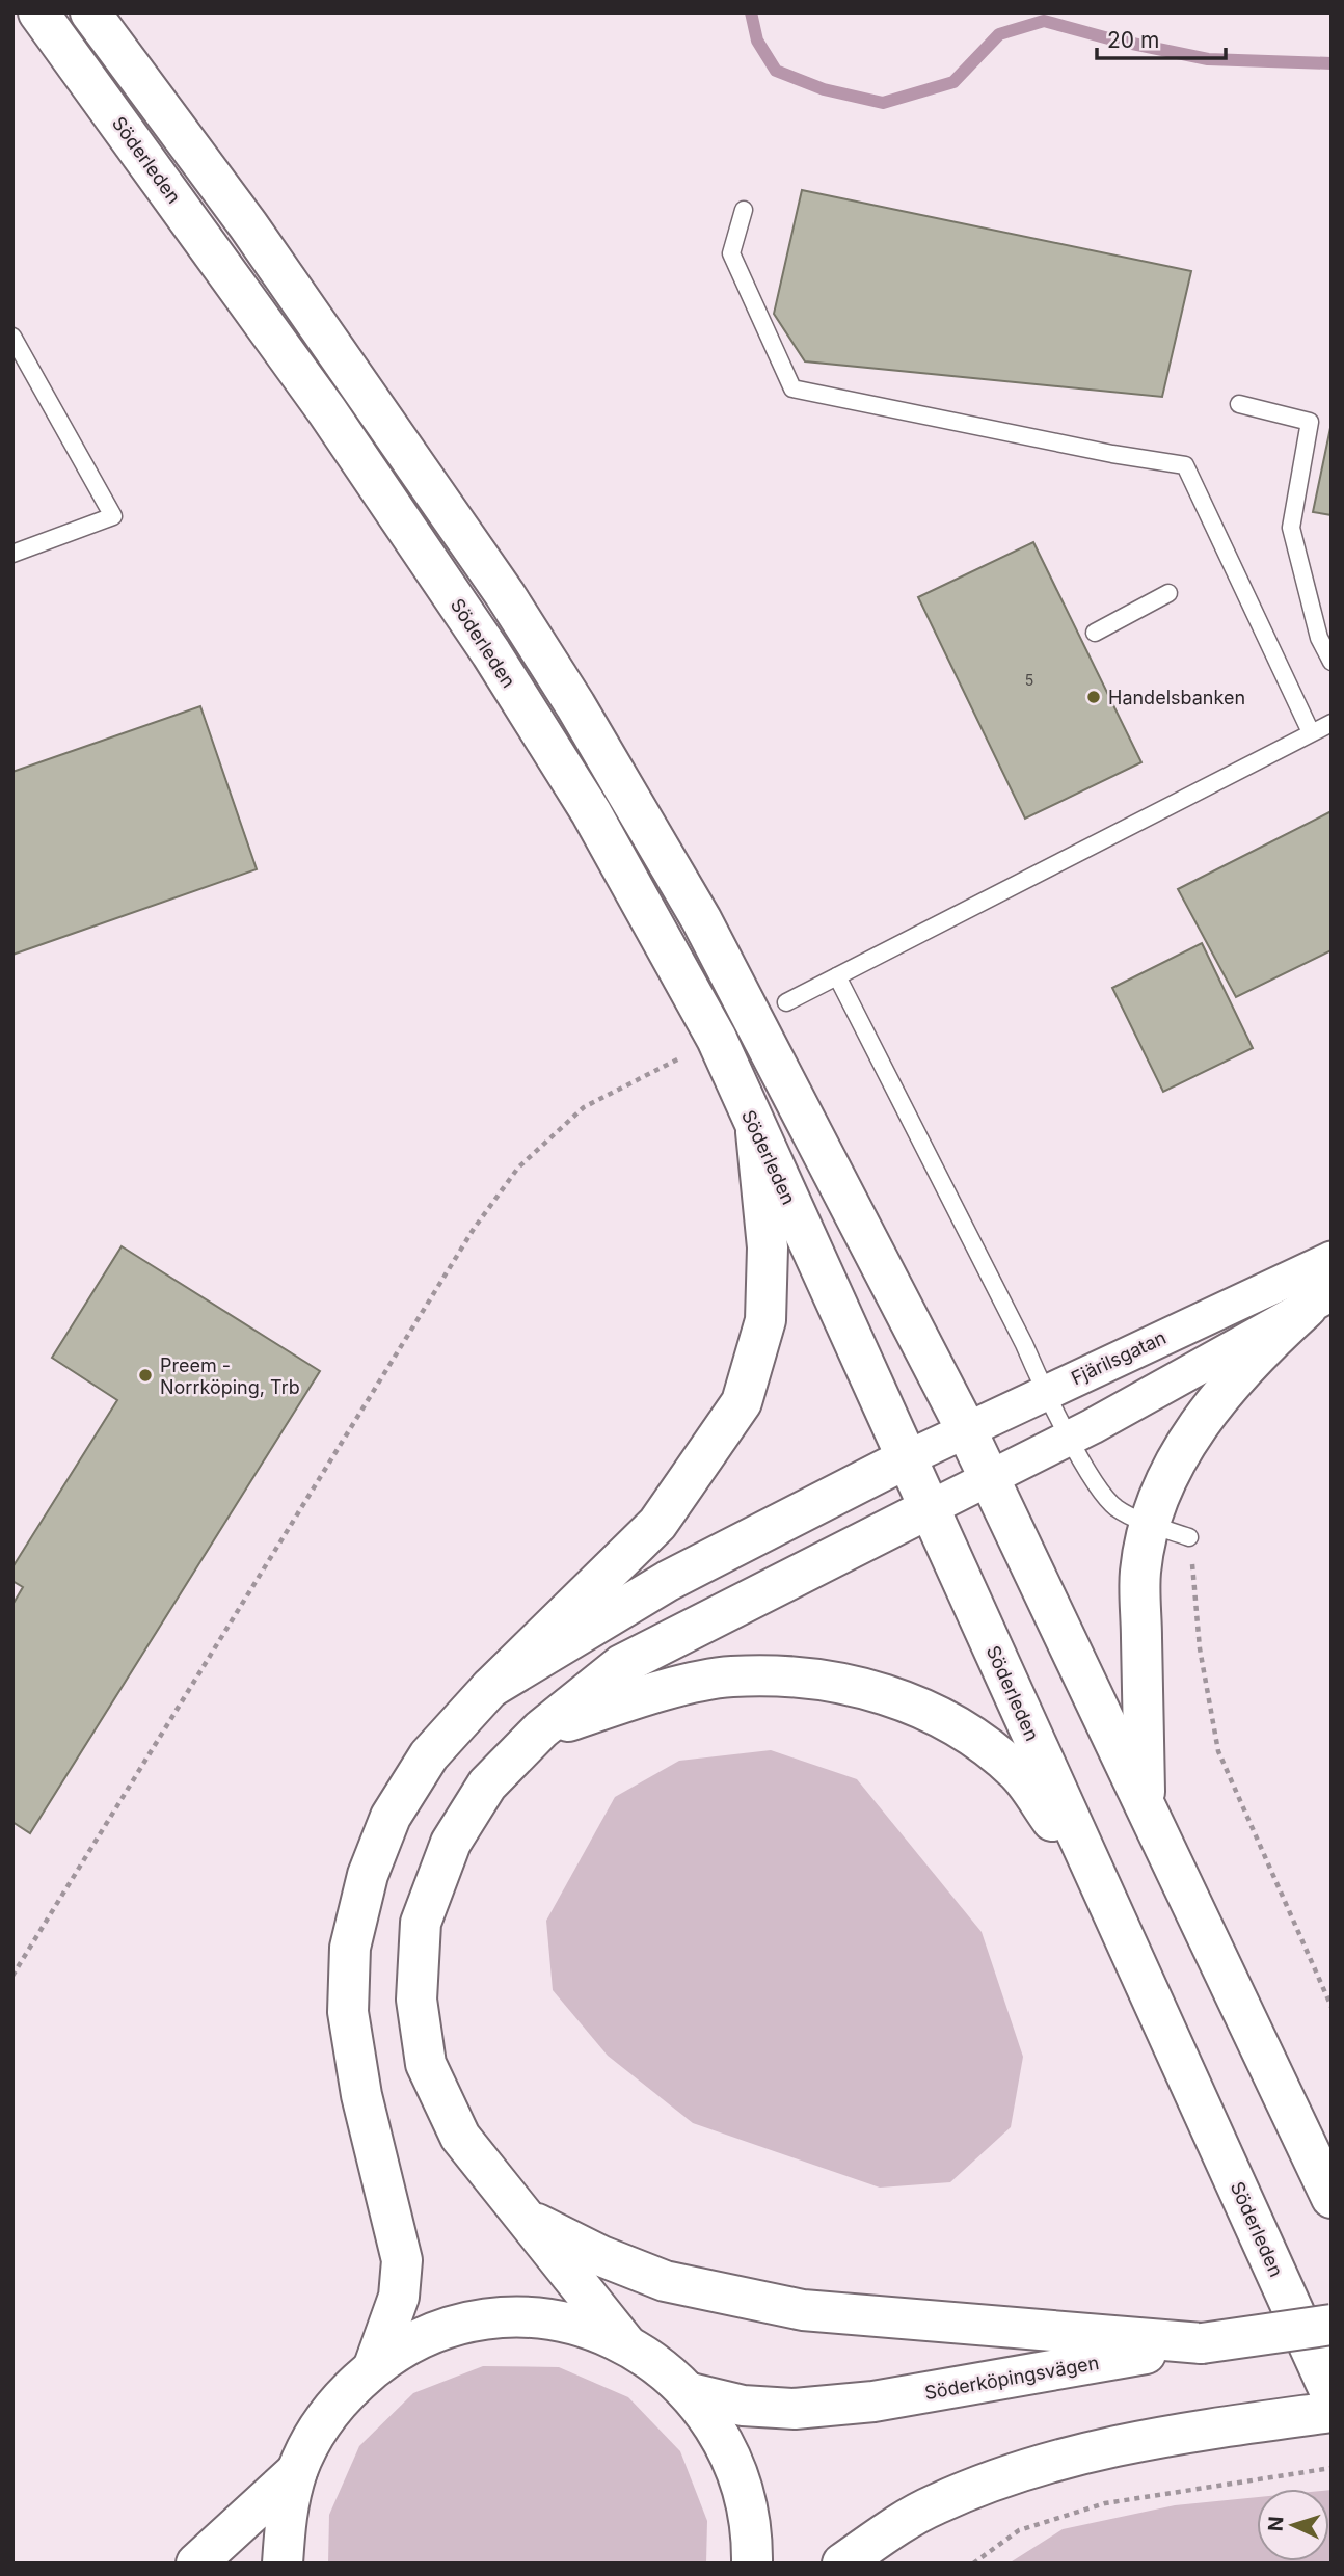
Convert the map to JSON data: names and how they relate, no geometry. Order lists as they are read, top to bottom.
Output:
{
  "streets": {
    "main road": ["Söderleden", "Söderköpingsvägen"],
    "street": ["Fjärilsgatan"]
  },
  "crossings": [
    ["Söderleden", "Fjärilsgatan"]
  ],
  "places": ["Handelsbanken", "Preem - Norrköping, Trb"],
  "house_numbers": ["5"],
  "scale_bar": "20 m",
  "north": "left"
}
